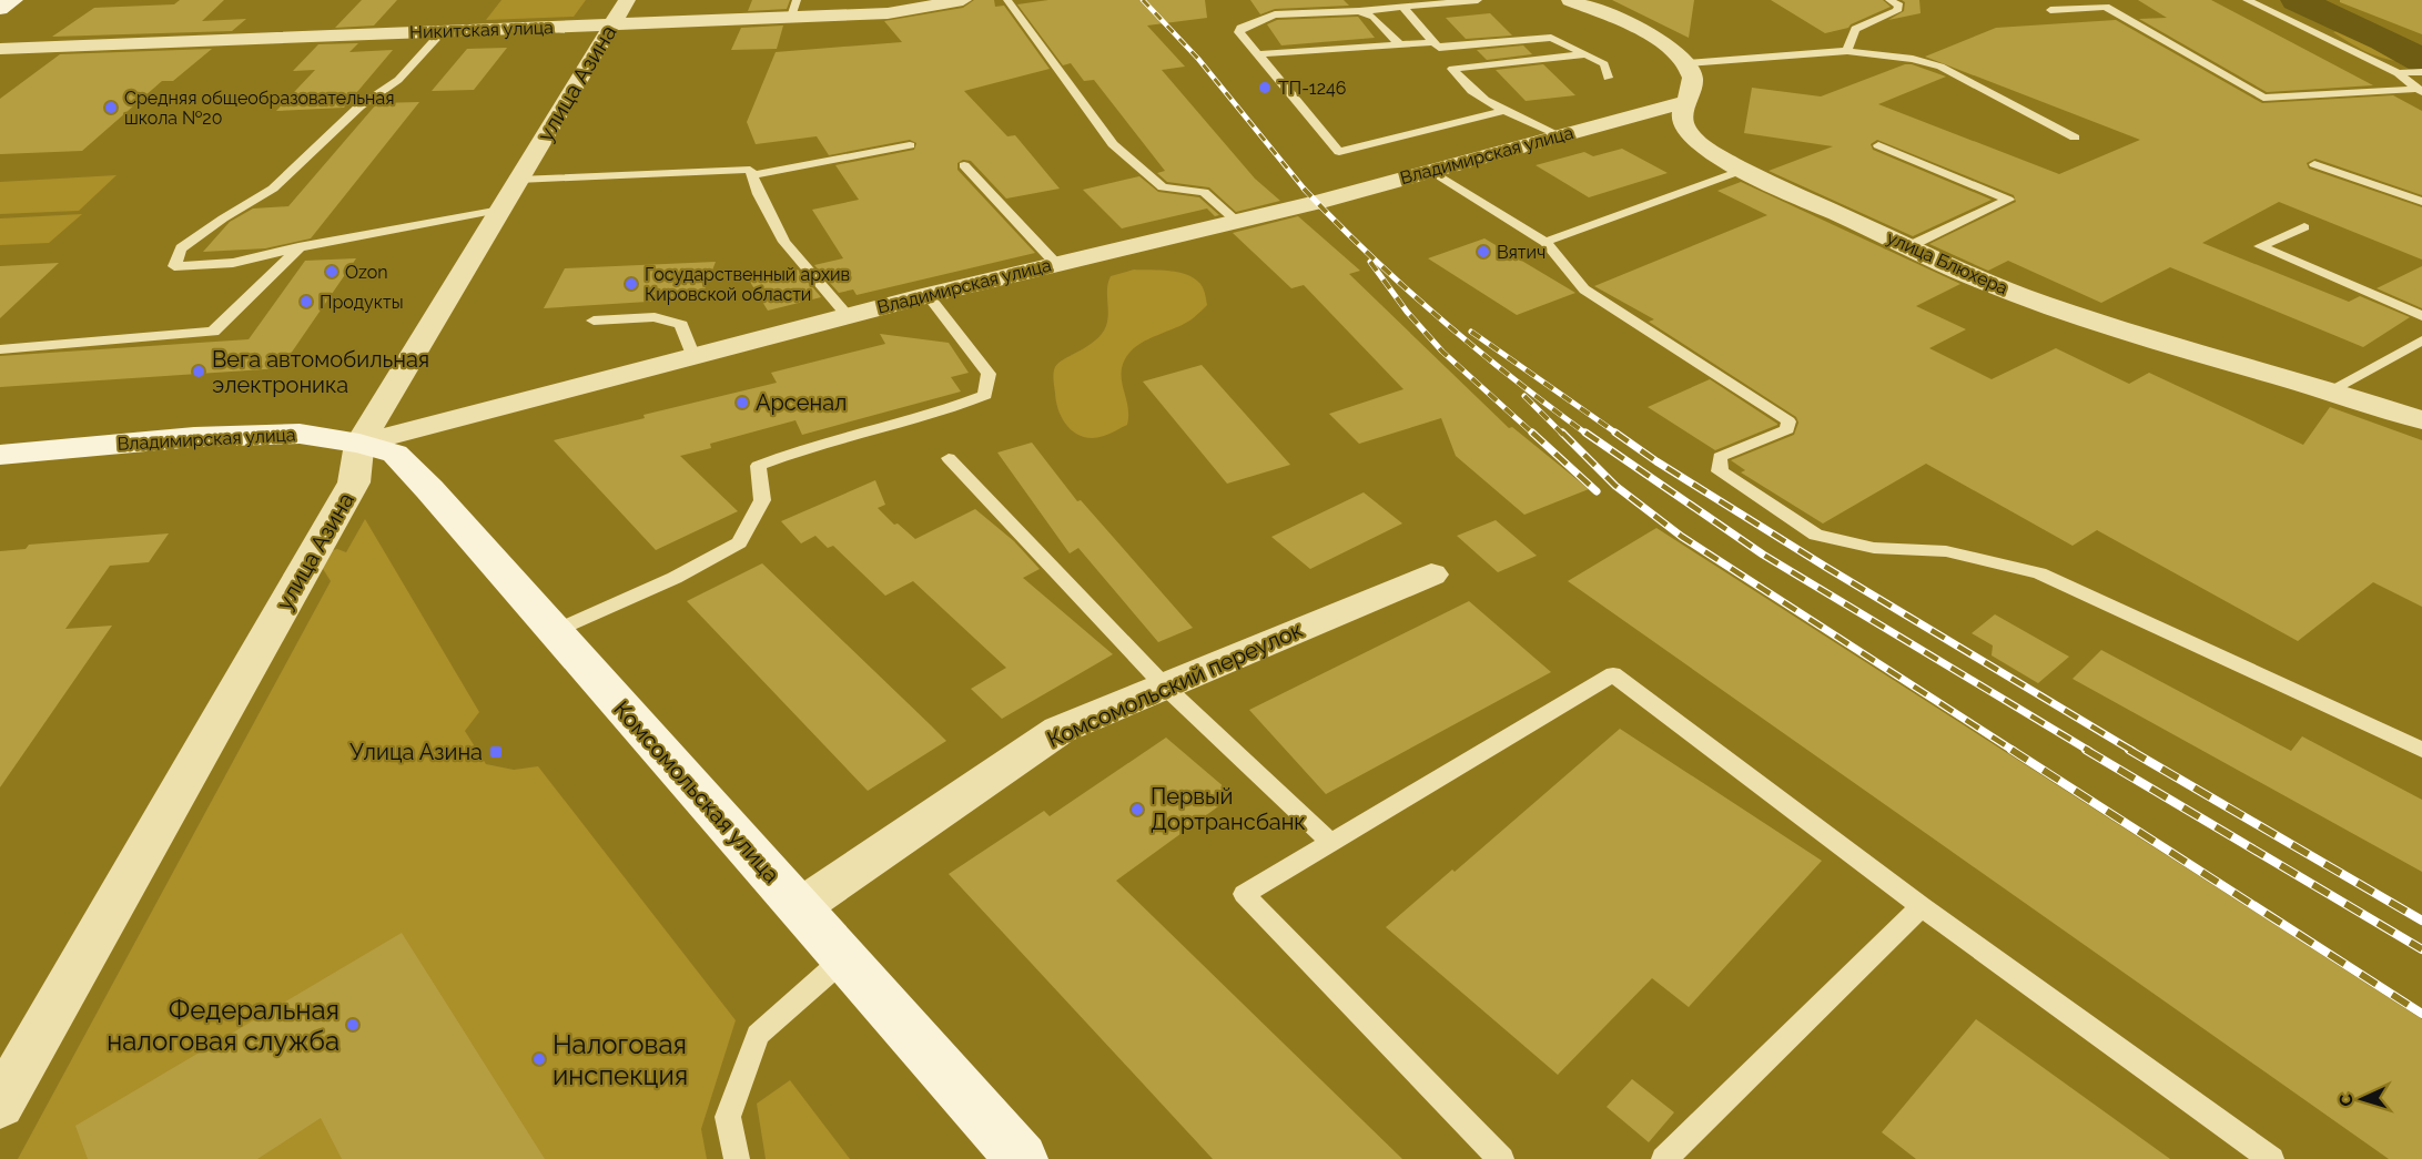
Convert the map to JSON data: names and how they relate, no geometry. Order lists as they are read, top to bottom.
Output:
{
  "streets": {
    "main road": ["Владимирская улица", "Комсомольская улица"],
    "street": [
      "Никитская улица",
      "улица Азина",
      "улица Блюхера",
      "Комсомольский переулок"
    ]
  },
  "crossings": [
    ["Никитская улица", "улица Азина"],
    ["улица Азина", "Владимирская улица"],
    ["улица Азина", "Комсомольская улица"],
    ["Владимирская улица", "улица Блюхера"],
    ["Владимирская улица", "Комсомольская улица"],
    ["Комсомольский переулок", "Комсомольская улица"]
  ],
  "places": {
    "other": [
      "ТП-1246",
      "Средняя общеобразовательная школа №20",
      "Вятич",
      "Ozon",
      "Государственный архив Кировской области",
      "Продукты",
      "Вега автомобильная электроника",
      "Арсенал",
      "Первый Дортрансбанк",
      "Федеральная налоговая служба",
      "Налоговая инспекция"
    ],
    "transit": ["Улица Азина"]
  },
  "north": "left"
}
